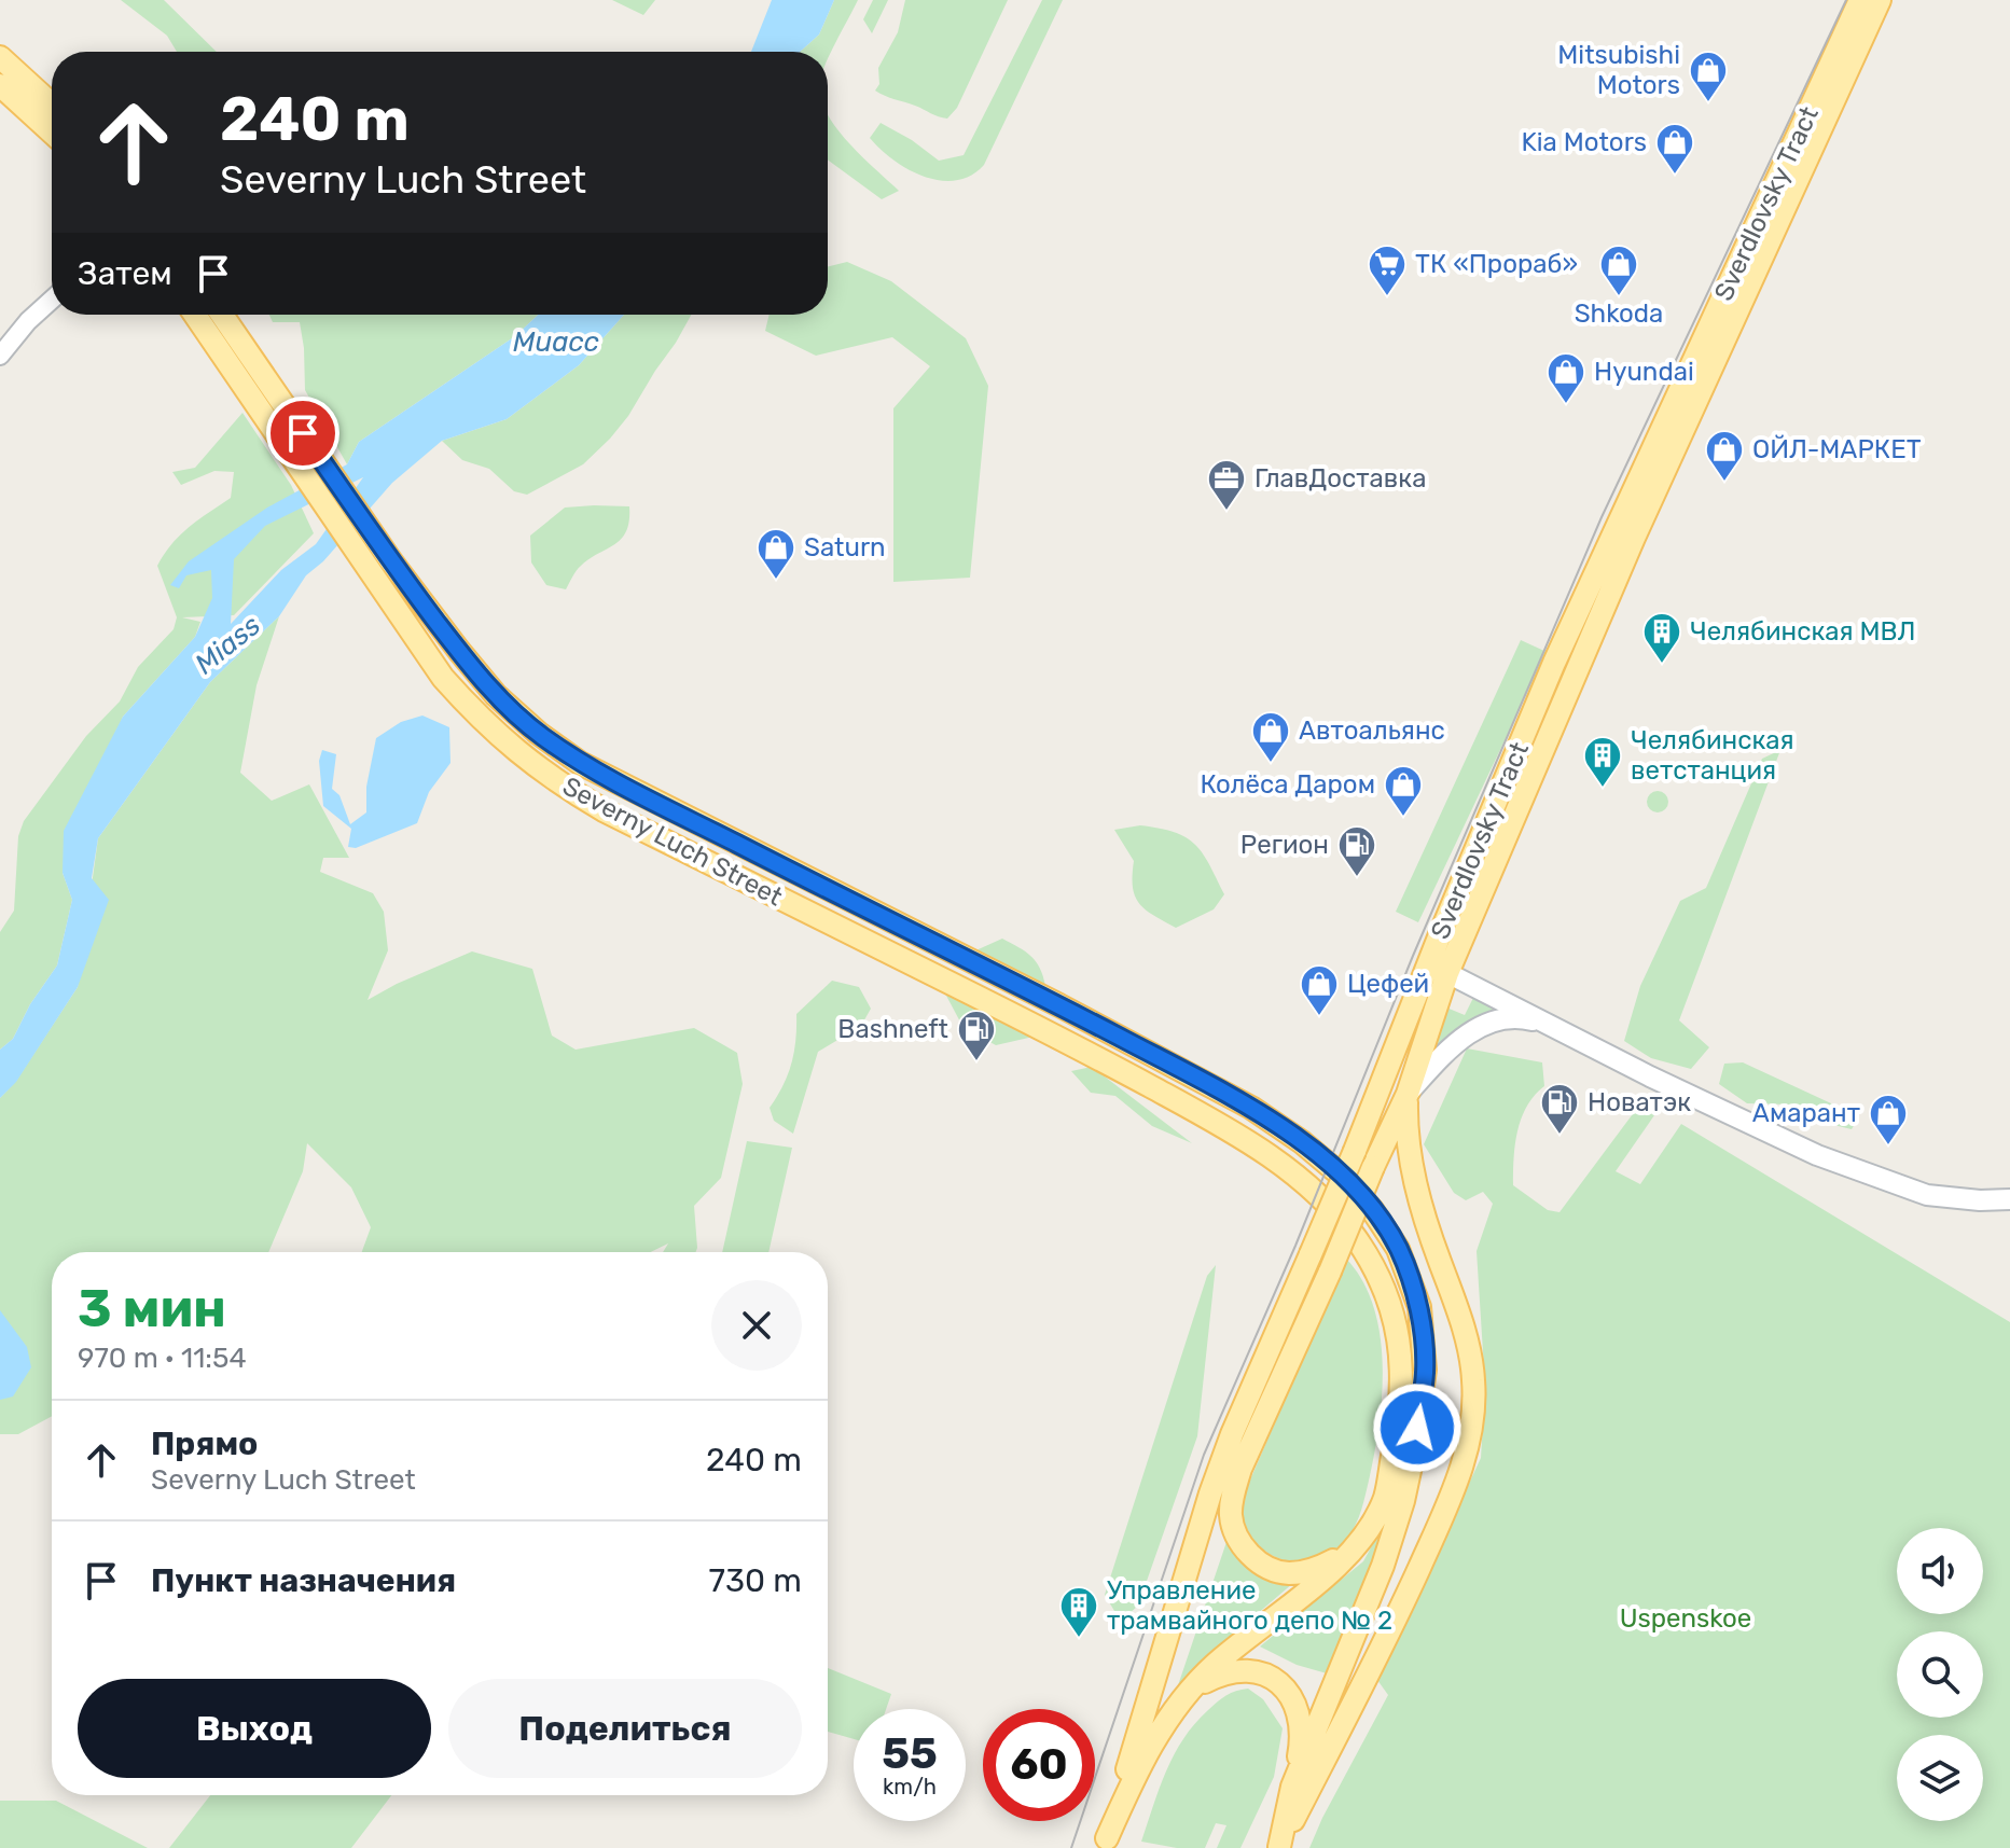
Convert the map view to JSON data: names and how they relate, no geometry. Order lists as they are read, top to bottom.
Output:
{
  "streets": {
    "main road": ["Sverdlovsky Tract", "Severny Luch Street"]
  },
  "crossings": [
    ["Sverdlovsky Tract", "Severny Luch Street"]
  ],
  "water": ["Миасс", "Miass"],
  "parks": ["Uspenskoe"],
  "places": {
    "shop": [
      "Mitsubishi Motors",
      "Kia Motors",
      "Shkoda",
      "Hyundai",
      "ОЙЛ-МАРКЕТ",
      "Saturn",
      "Автоальянс",
      "Колёса Даром",
      "Цефей",
      "Амарант"
    ],
    "supermarket": ["ТК «Прораб»"],
    "office": ["ГлавДоставка"],
    "building": ["Челябинская МВЛ", "Челябинская ветстанция", "Управление трамвайного депо № 2"],
    "fuel station": ["Регион", "Bashneft", "Новатэк"]
  },
  "page": {
    "turn": ["240 m", "Severny Luch Street"],
    "then": "Затем",
    "heading": ["3 мин", "970 m · 11:54"],
    "list": [
      {
        "name": "Прямо",
        "note": "Severny Luch Street",
        "value": "240 m"
      },
      {
        "name": "Пункт назначения",
        "value": "730 m"
      }
    ],
    "buttons": ["Выход", "Поделиться"],
    "speed": "55 km/h",
    "limit": "60"
  }
}
